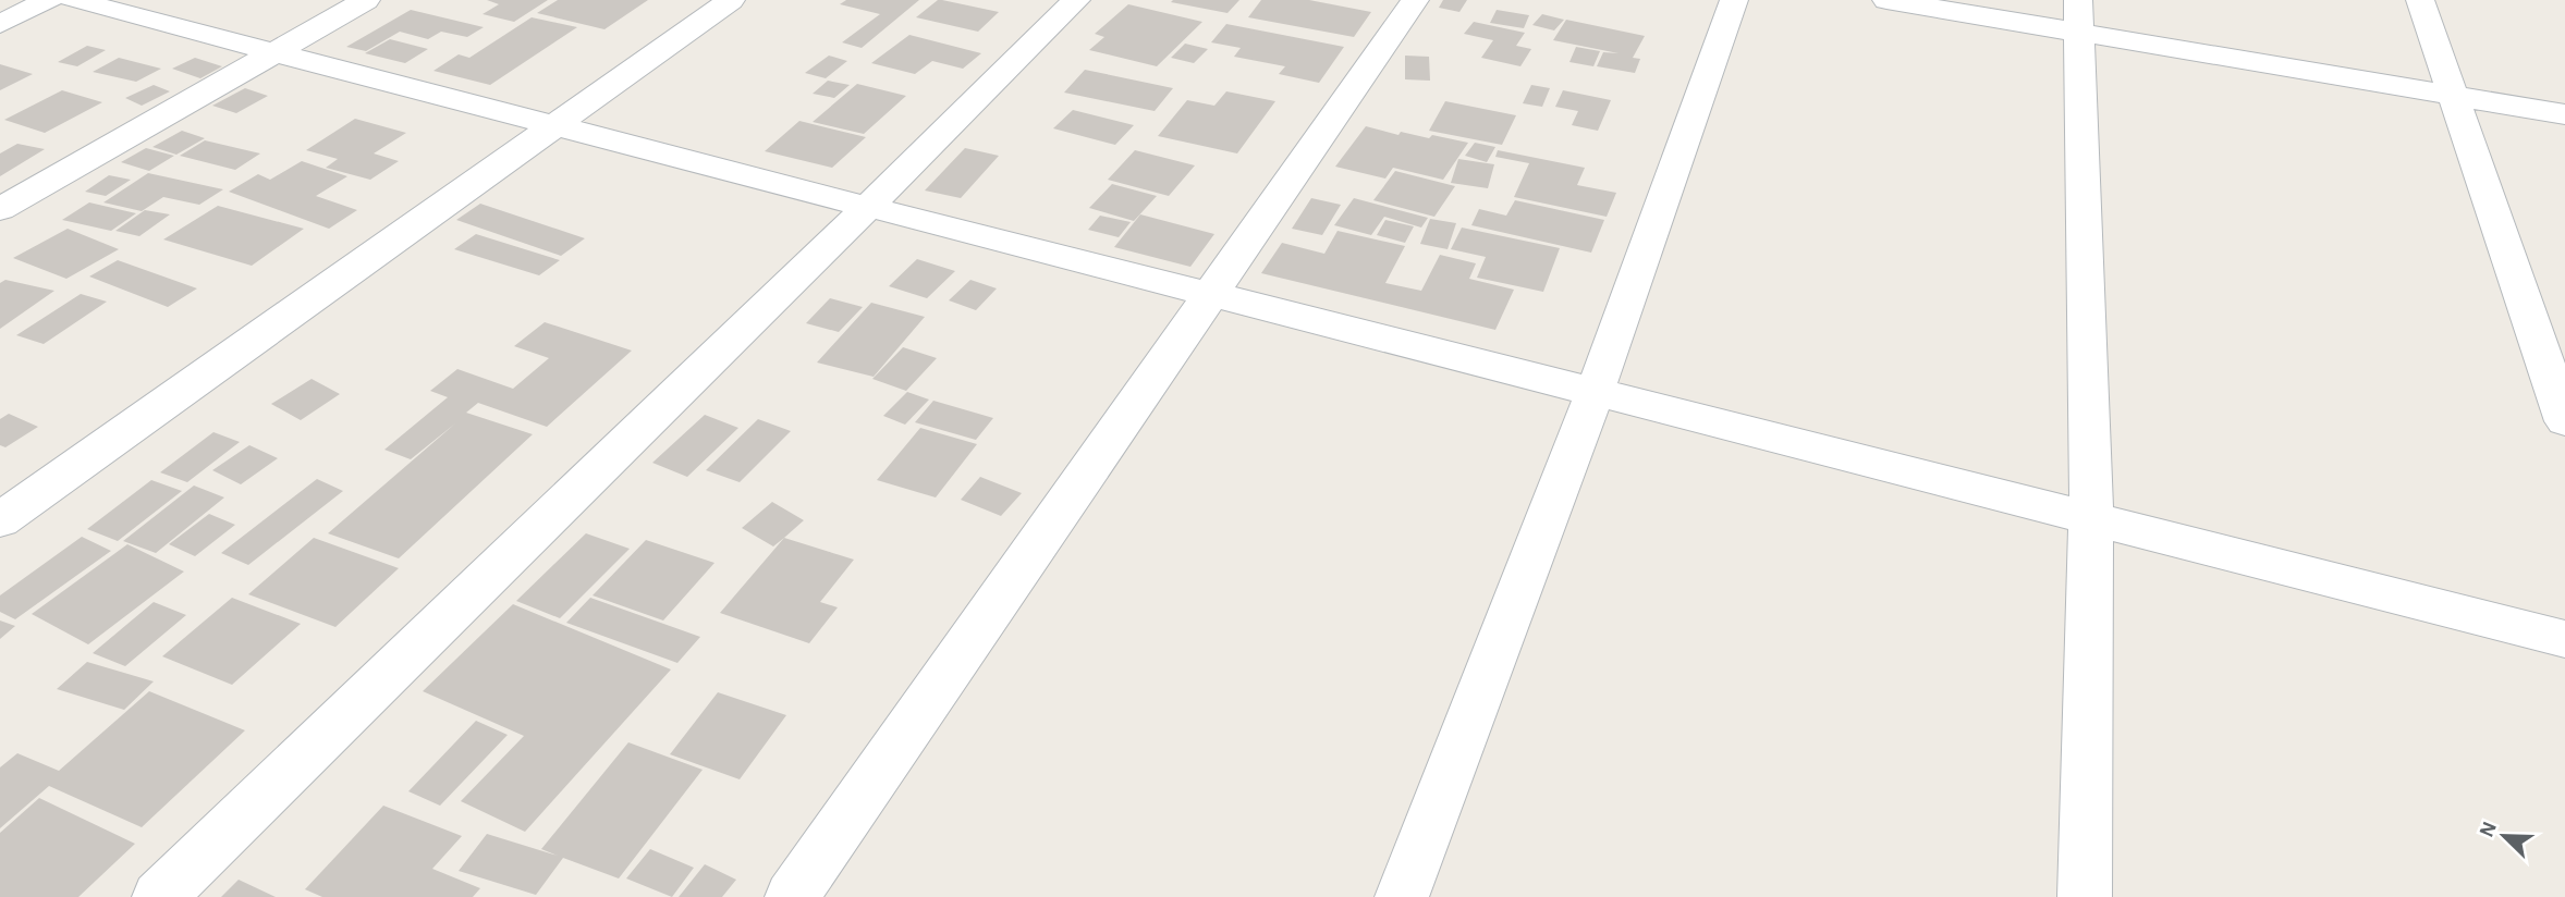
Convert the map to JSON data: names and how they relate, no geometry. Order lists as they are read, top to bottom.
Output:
{
  "north": "top left"
}
